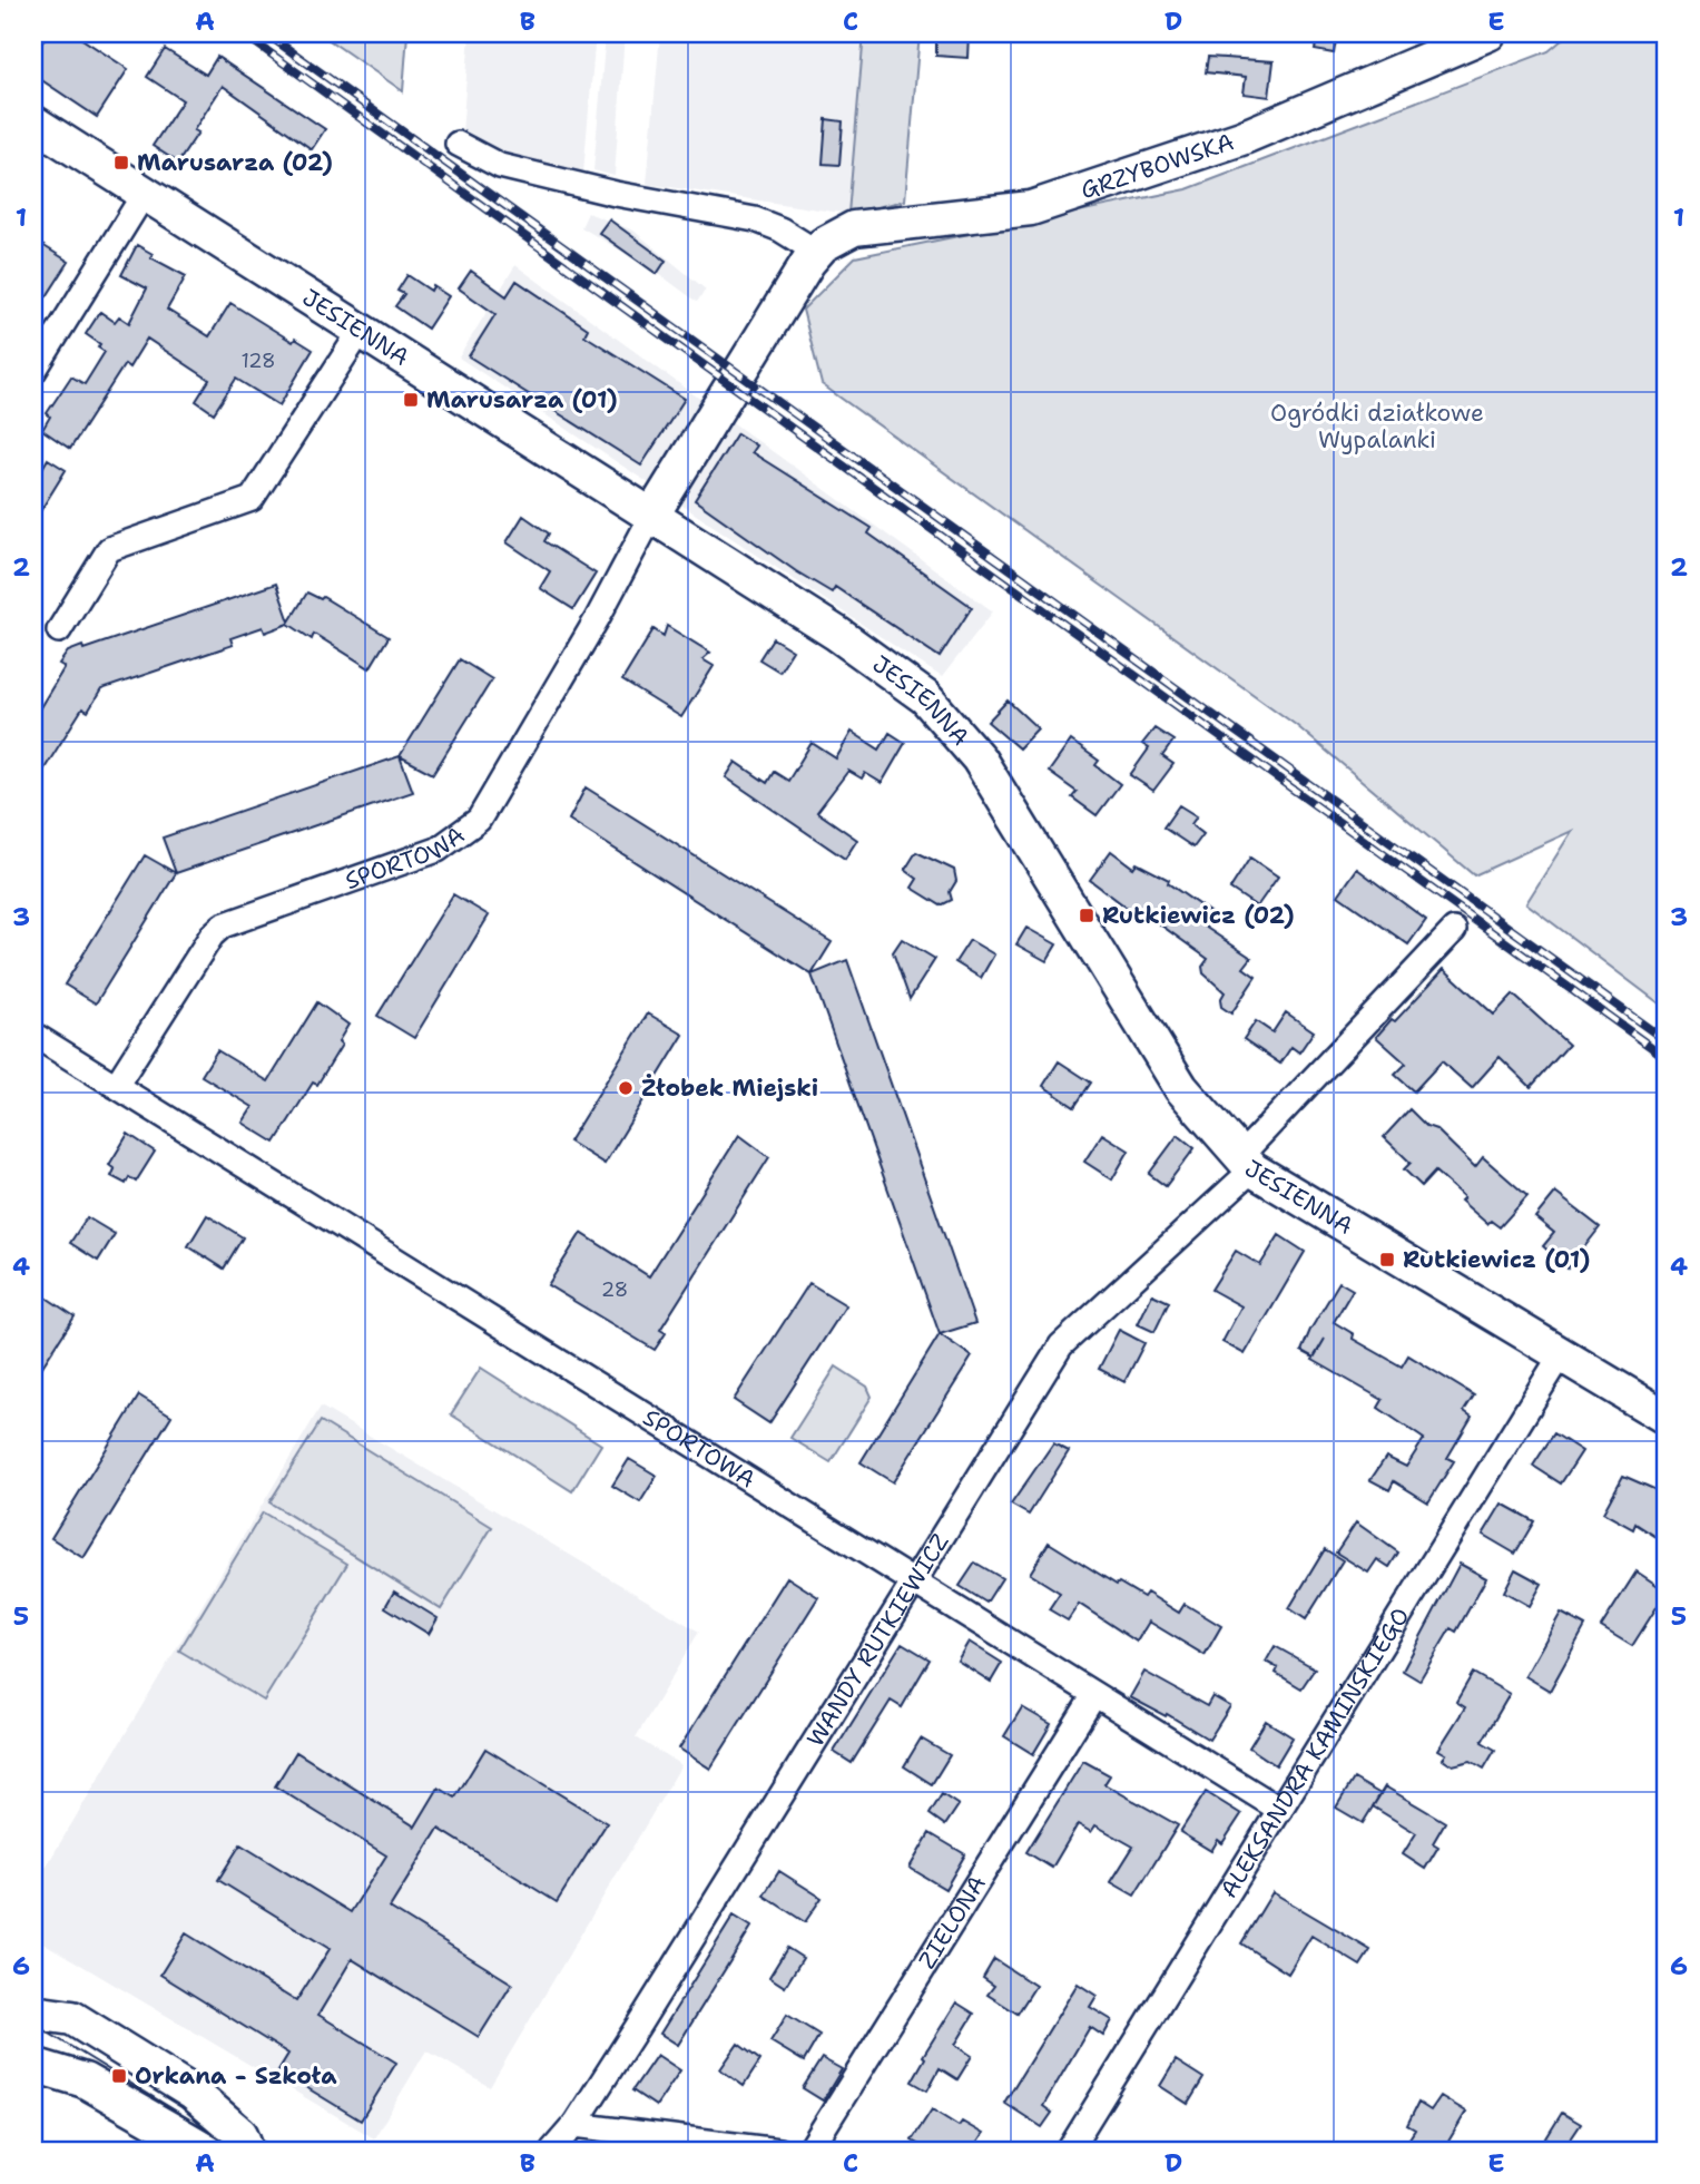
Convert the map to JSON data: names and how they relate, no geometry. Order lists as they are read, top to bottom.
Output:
{
  "streets": {
    "street": [
      "GRZYBOWSKA",
      "JESIENNA",
      "SPORTOWA",
      "WANDY RUTKIEWICZ",
      "ALEKSANDRA KAMIŃSKIEGO",
      "ZIELONA"
    ]
  },
  "crossings": [
    ["GRZYBOWSKA", "JESIENNA"],
    ["GRZYBOWSKA", "SPORTOWA"],
    ["JESIENNA", "SPORTOWA"],
    ["JESIENNA", "WANDY RUTKIEWICZ"],
    ["JESIENNA", "ALEKSANDRA KAMIŃSKIEGO"],
    ["SPORTOWA", "WANDY RUTKIEWICZ"],
    ["SPORTOWA", "ALEKSANDRA KAMIŃSKIEGO"],
    ["SPORTOWA", "ZIELONA"]
  ],
  "parks": ["Ogródki działkowe Wypalanki"],
  "places": {
    "transit": [
      "Marusarza (02)",
      "Marusarza (01)",
      "Rutkiewicz (02)",
      "Rutkiewicz (01)",
      "Orkana - Szkoła"
    ],
    "other": ["Żłobek Miejski"]
  },
  "house_numbers": ["128", "28"],
  "grid": {
    "columns": [
      "A",
      "B",
      "C",
      "D",
      "E"
    ],
    "rows": [
      "1",
      "2",
      "3",
      "4",
      "5",
      "6"
    ]
  }
}
